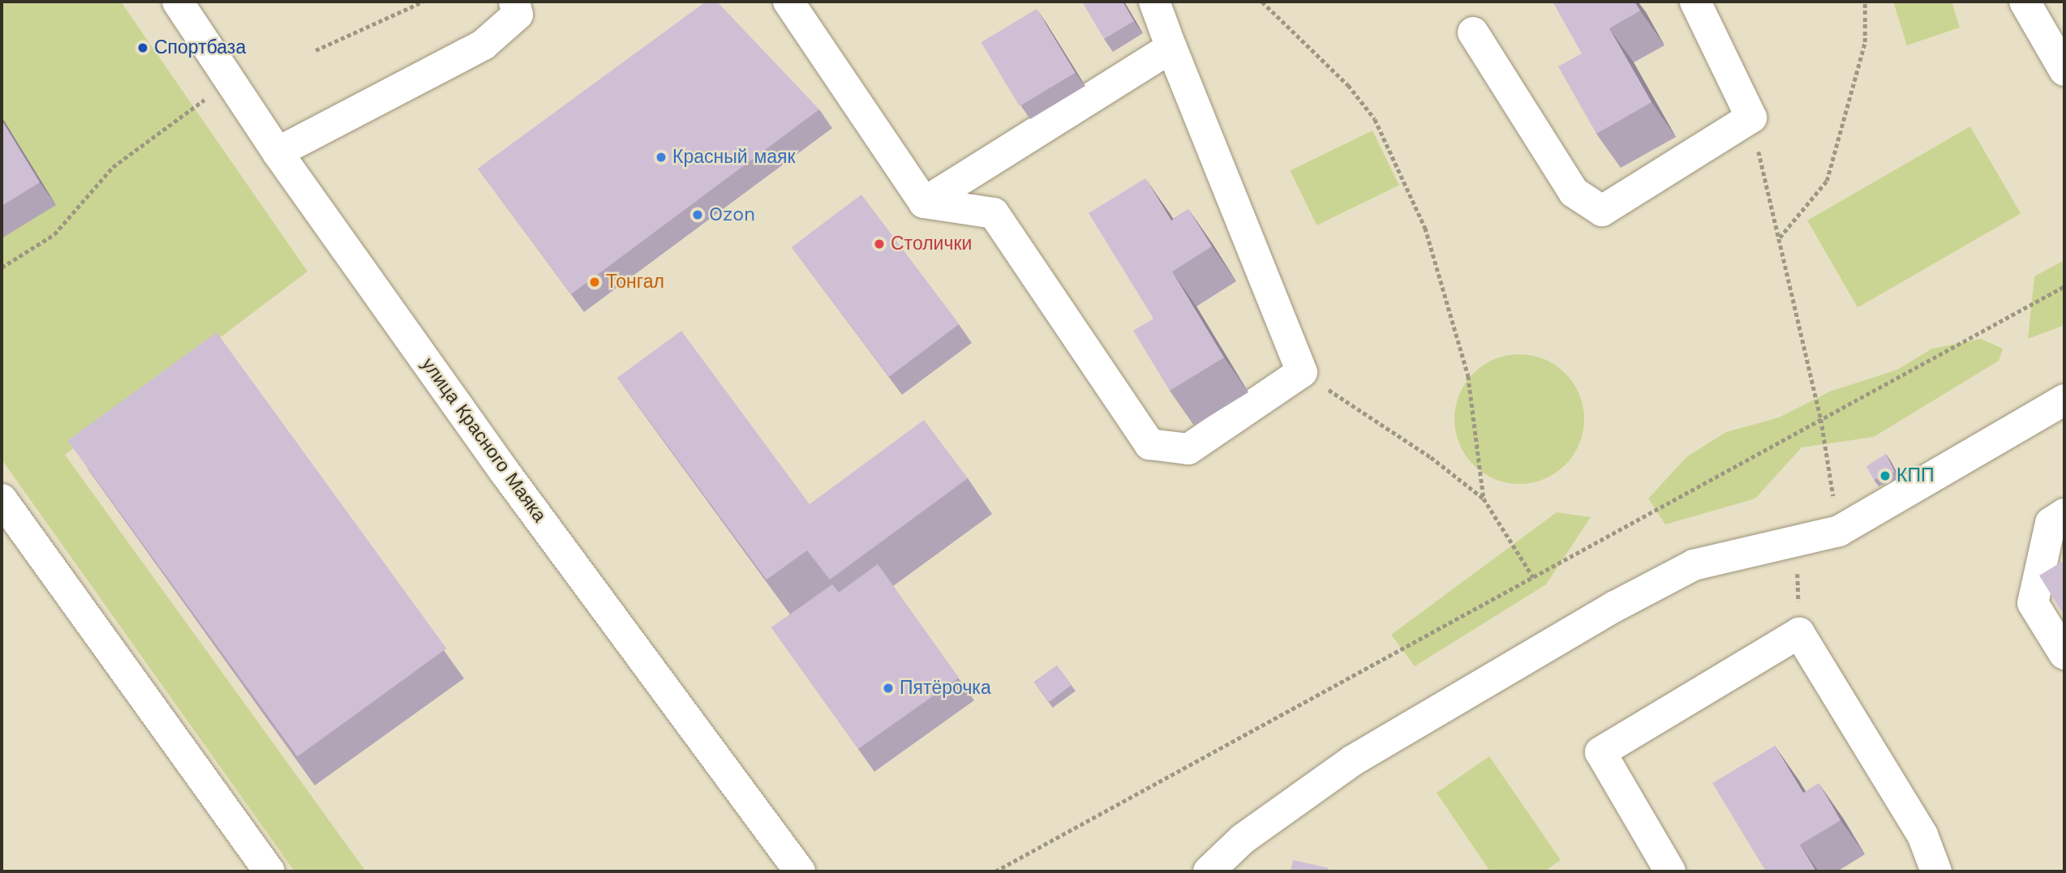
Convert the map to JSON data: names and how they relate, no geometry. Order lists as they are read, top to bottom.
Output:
{
  "streets": {
    "street": ["улица Красного Маяка"]
  },
  "places": [
    "Спортбаза",
    "Красный маяк",
    "Ozon",
    "Столички",
    "Тонгал",
    "КПП",
    "Пятёрочка"
  ]
}
